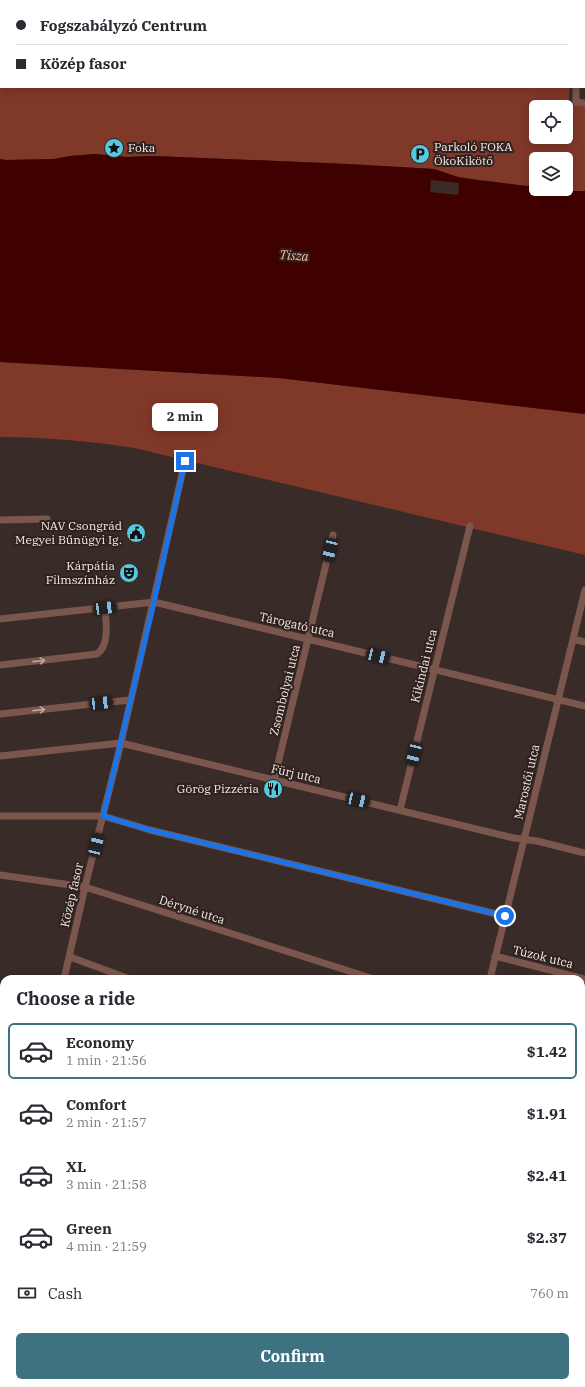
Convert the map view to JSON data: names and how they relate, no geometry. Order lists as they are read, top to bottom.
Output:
{
  "streets": {
    "street": [
      "Tárogató utca",
      "Kikindai utca",
      "Zsombolyai utca",
      "Fürj utca",
      "Marostői utca",
      "Közép fasor",
      "Déryné utca",
      "Túzok utca"
    ]
  },
  "crossings": [
    ["Tárogató utca", "Kikindai utca"],
    ["Tárogató utca", "Zsombolyai utca"],
    ["Tárogató utca", "Marostői utca"],
    ["Tárogató utca", "Közép fasor"],
    ["Kikindai utca", "Fürj utca"],
    ["Zsombolyai utca", "Fürj utca"],
    ["Fürj utca", "Marostői utca"],
    ["Fürj utca", "Közép fasor"],
    ["Marostői utca", "Túzok utca"],
    ["Közép fasor", "Déryné utca"]
  ],
  "water": ["Tisza"],
  "places": {
    "place": ["Foka"],
    "parking": ["Parkoló FOKA ÖkoKikötő"],
    "public building": ["NAV Csongrád Megyei Bűnügyi Ig."],
    "theatre": ["Kárpátia Filmszínház"],
    "restaurant": ["Görög Pizzéria"]
  },
  "page": {
    "banner": ["Fogszabályzó Centrum", "Közép fasor"],
    "bubble": "2 min",
    "heading": "Choose a ride",
    "list": [
      {
        "name": "Economy",
        "note": "1 min · 21:56",
        "value": "$1.42"
      },
      {
        "name": "Comfort",
        "note": "2 min · 21:57",
        "value": "$1.91"
      },
      {
        "name": "XL",
        "note": "3 min · 21:58",
        "value": "$2.41"
      },
      {
        "name": "Green",
        "note": "4 min · 21:59",
        "value": "$2.37"
      }
    ],
    "pay": ["Cash", "760 m"],
    "buttons": "Confirm"
  }
}
